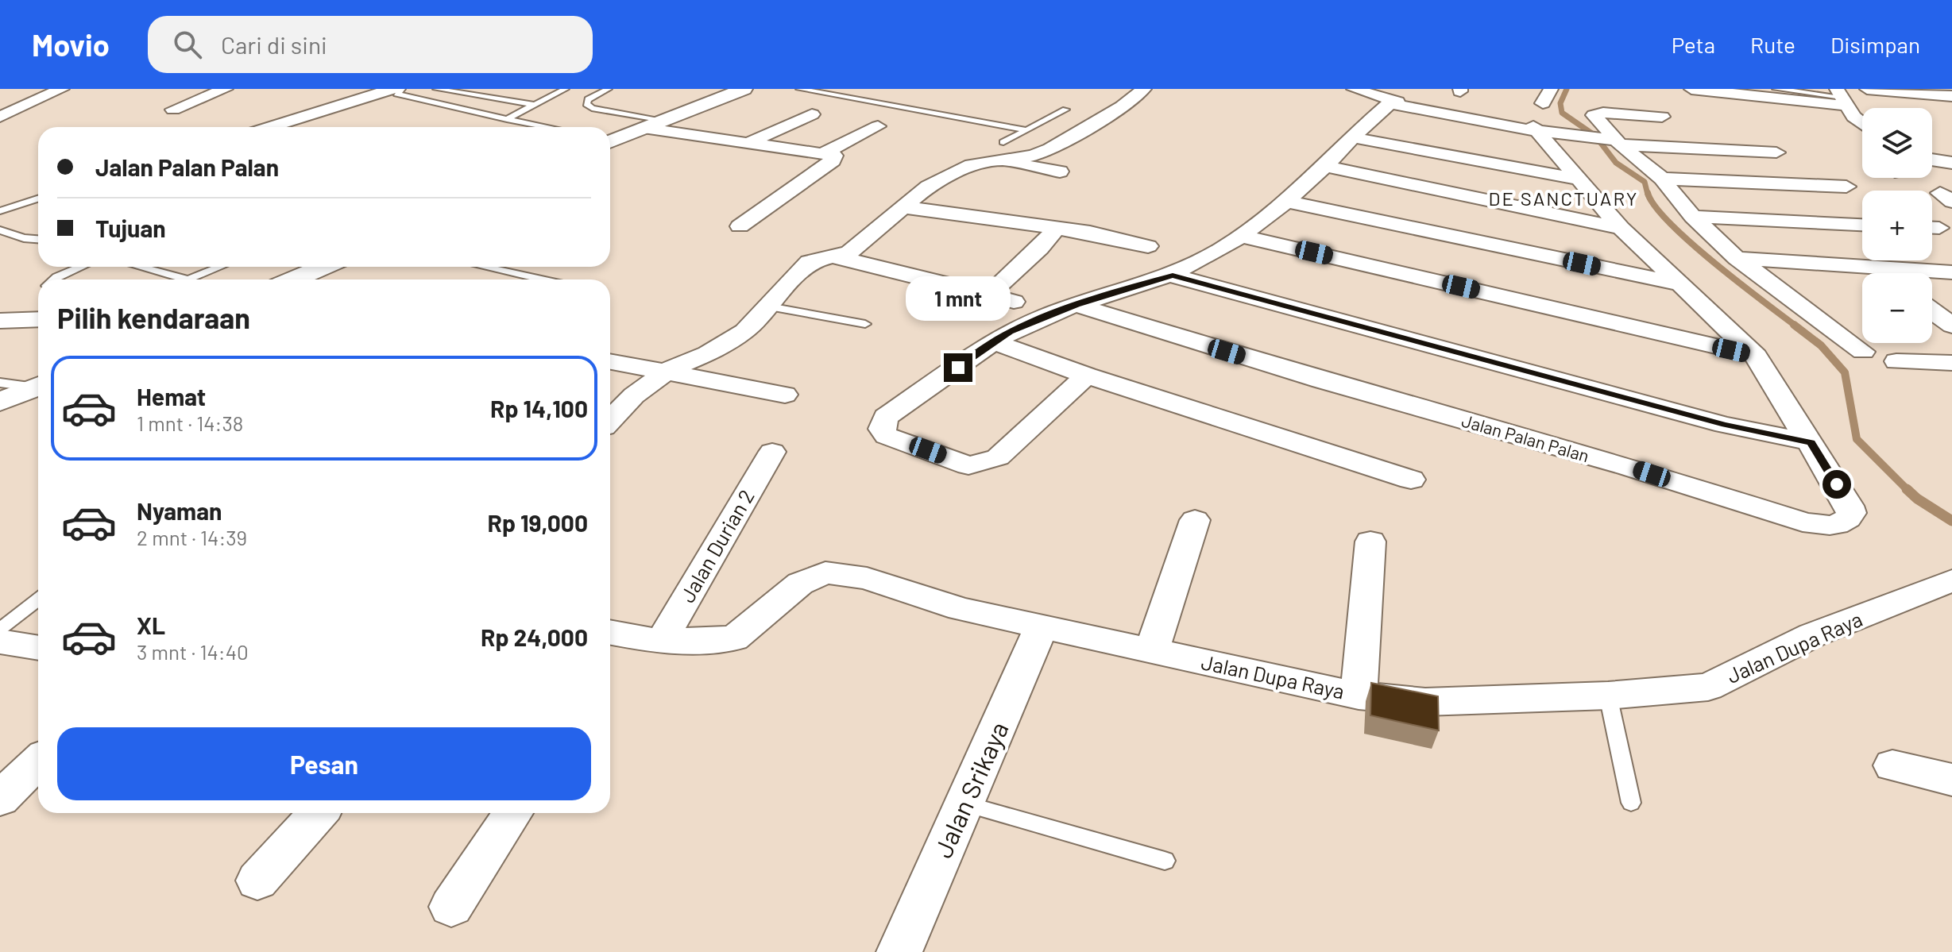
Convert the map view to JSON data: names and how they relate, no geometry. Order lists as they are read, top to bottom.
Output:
{
  "streets": {
    "street": [
      "Jalan Palan Palan",
      "Jalan Durian 2",
      "Jalan Dupa Raya",
      "Jalan Srikaya"
    ]
  },
  "crossings": [
    ["Jalan Durian 2", "Jalan Dupa Raya"],
    ["Jalan Dupa Raya", "Jalan Srikaya"]
  ],
  "districts": ["DE SANCTUARY"],
  "page": {
    "header": "Movio",
    "search": "Cari di sini",
    "nav": ["Peta", "Rute", "Disimpan"],
    "map_buttons": ["+", "−"],
    "banner": ["Jalan Palan Palan", "Tujuan"],
    "bubble": "1 mnt",
    "heading": "Pilih kendaraan",
    "list": [
      {
        "name": "Hemat",
        "note": "1 mnt · 14:38",
        "value": "Rp 14,100"
      },
      {
        "name": "Nyaman",
        "note": "2 mnt · 14:39",
        "value": "Rp 19,000"
      },
      {
        "name": "XL",
        "note": "3 mnt · 14:40",
        "value": "Rp 24,000"
      }
    ],
    "buttons": "Pesan"
  }
}
